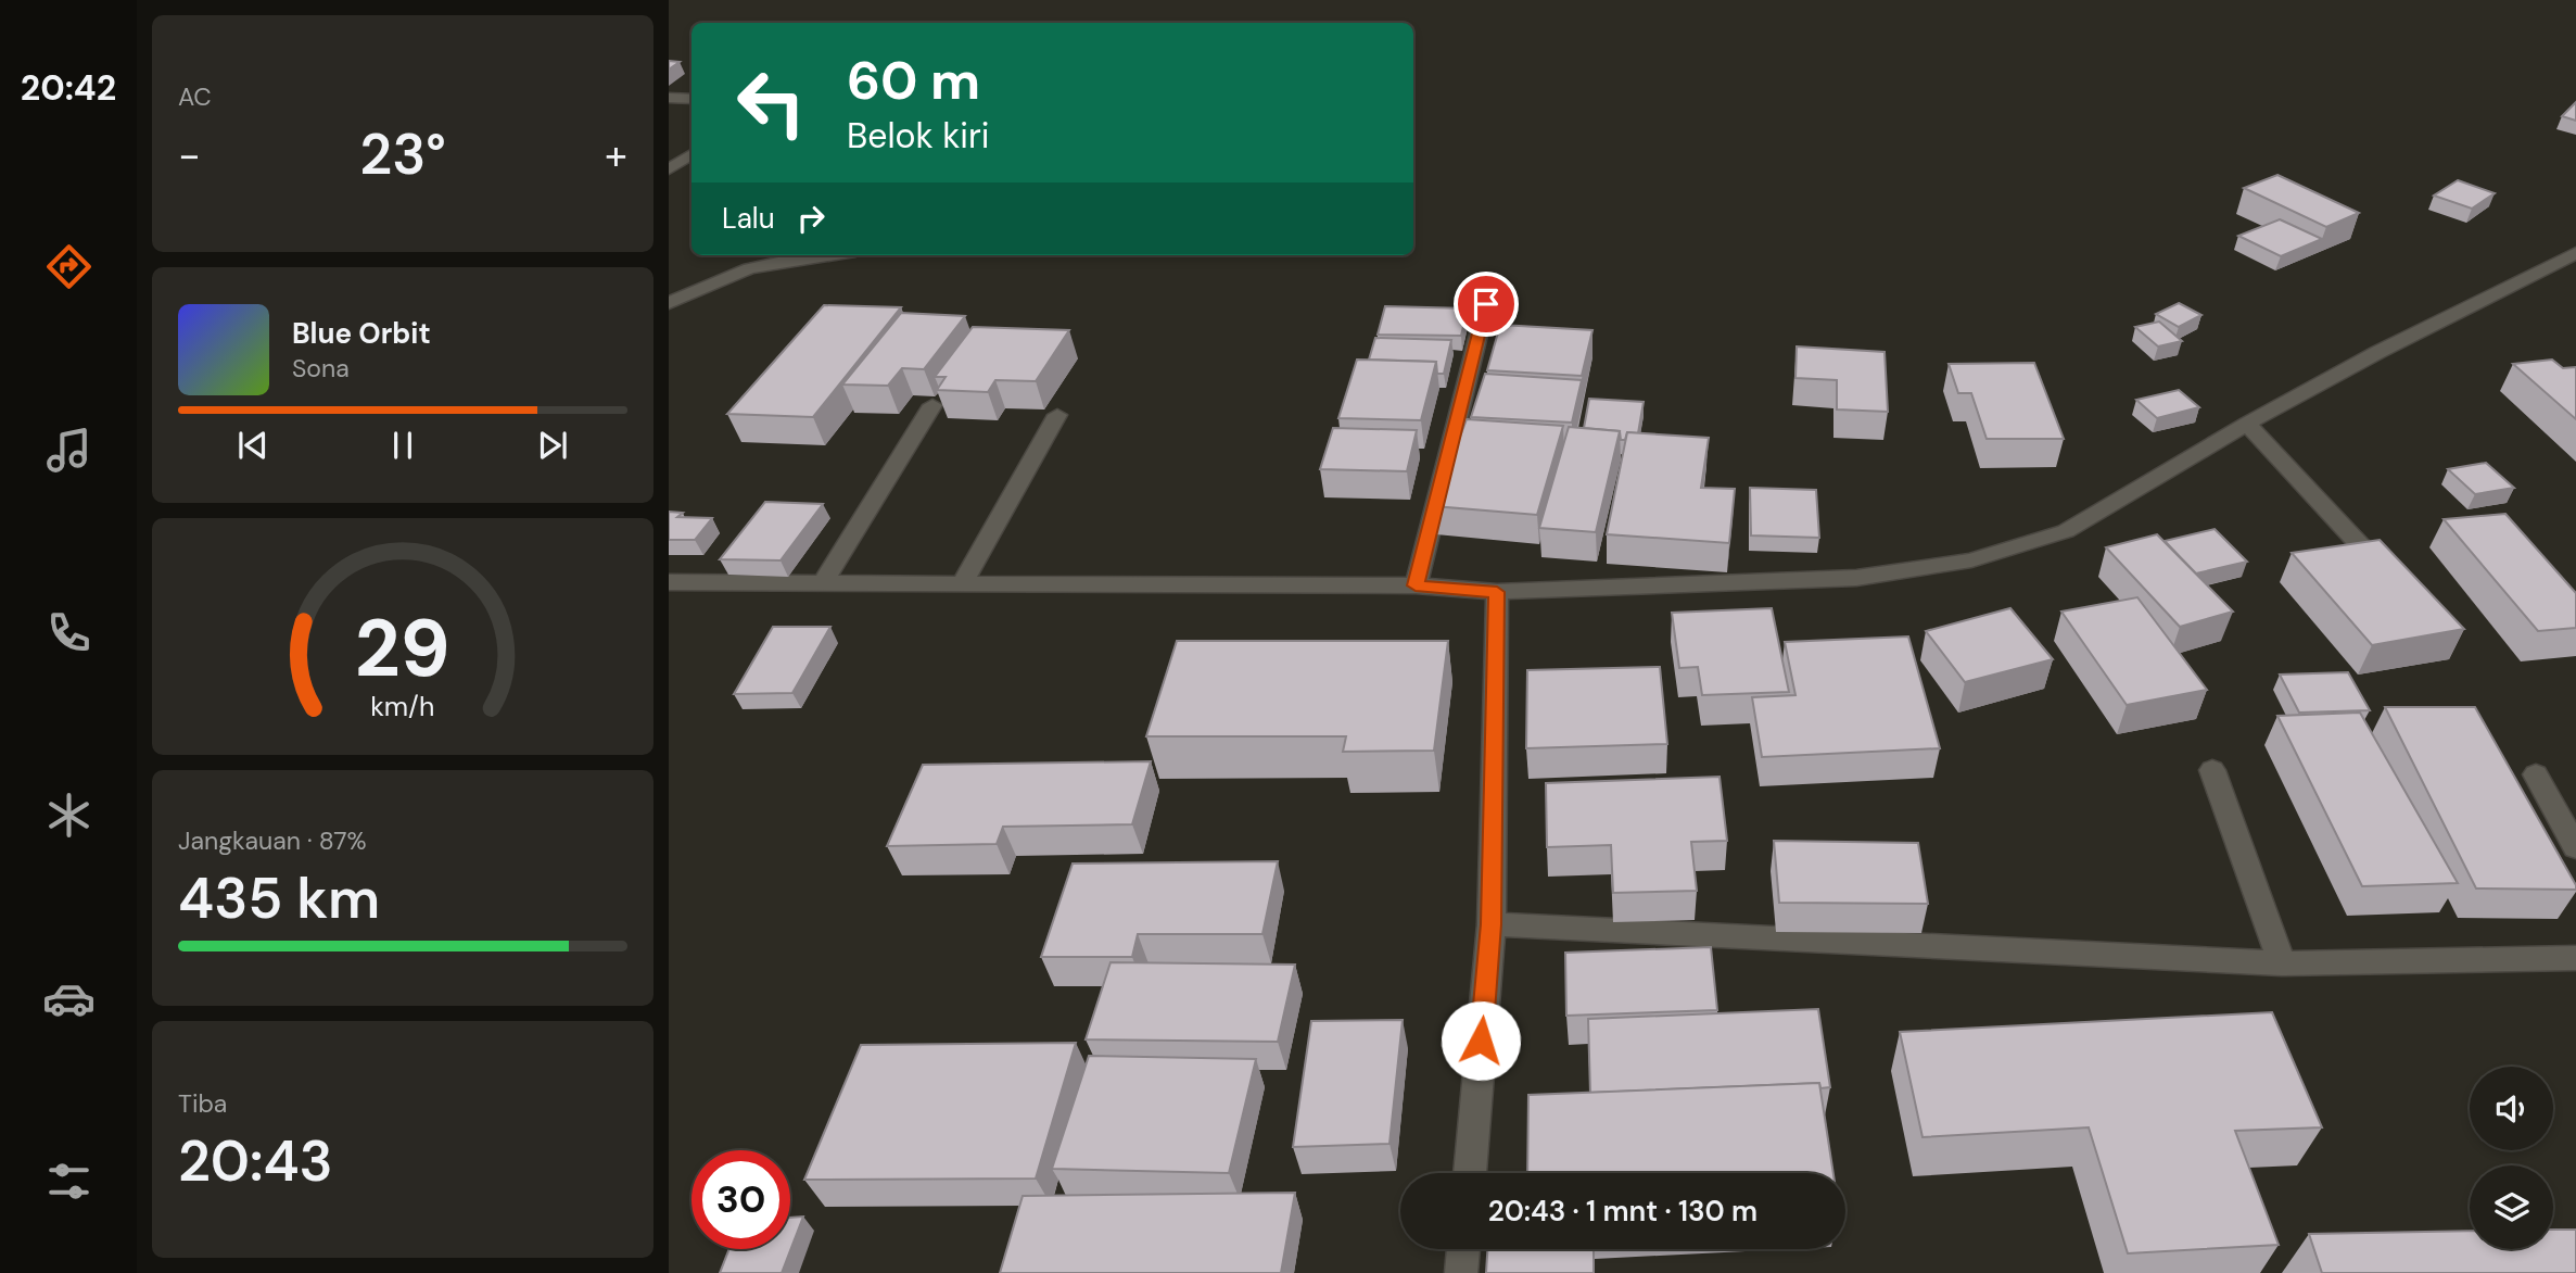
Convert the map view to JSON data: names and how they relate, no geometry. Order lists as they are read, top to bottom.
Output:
{
  "page": {
    "tabs": "20:42",
    "tile": [
      "AC",
      ["Jangkauan · 87%", "435 km"],
      ["Tiba", "20:43"]
    ],
    "turn": ["60 m", "Belok kiri"],
    "heat": ["−", "23°", "+"],
    "then": "Lalu",
    "song": ["Blue Orbit", "Sona"],
    "limit": "30",
    "trip": "20:43 · 1 mnt · 130 m",
    "gauge": ["29", "km/h"]
  }
}
